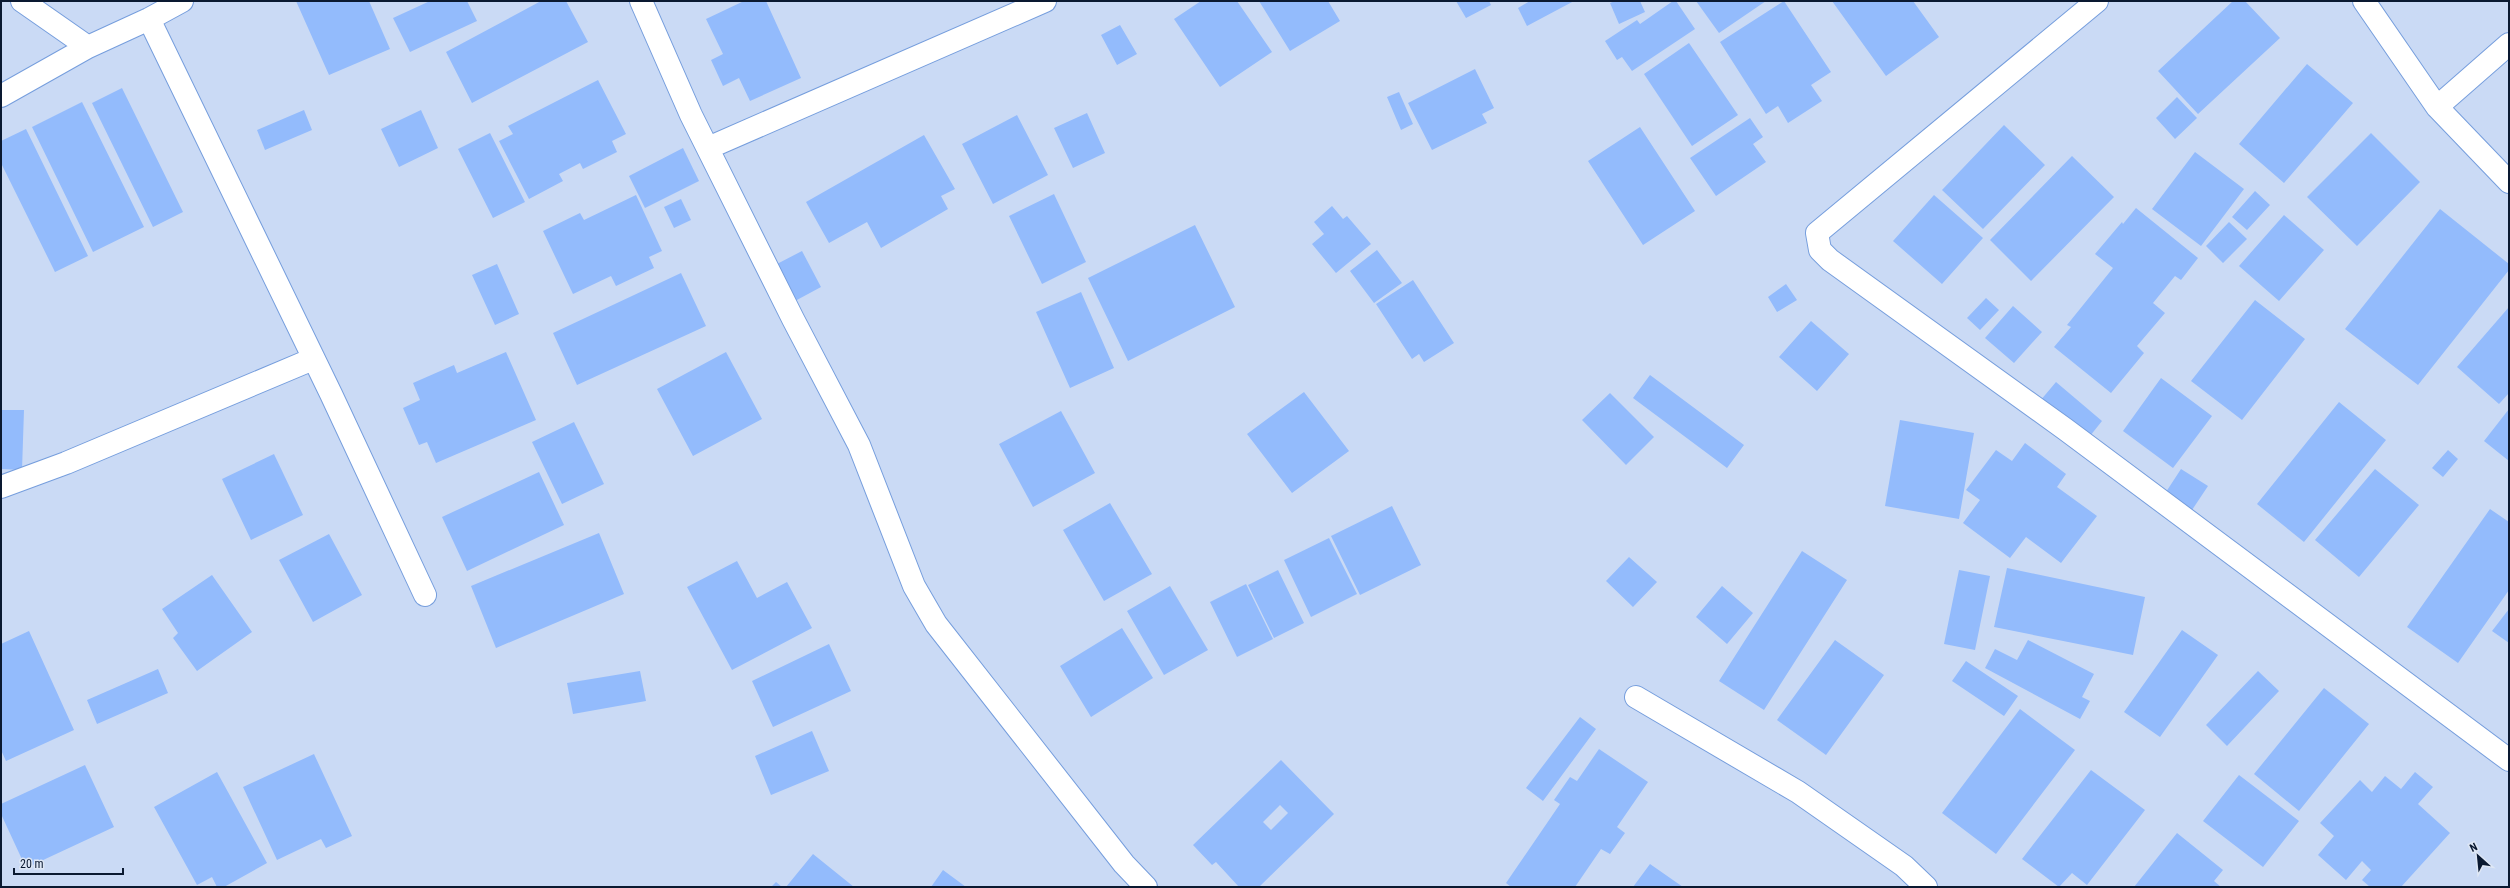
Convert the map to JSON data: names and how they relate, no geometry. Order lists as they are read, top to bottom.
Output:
{
  "scale_bar": "20 m",
  "north": "top left"
}
